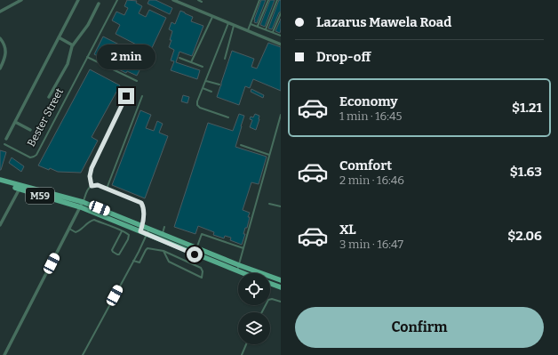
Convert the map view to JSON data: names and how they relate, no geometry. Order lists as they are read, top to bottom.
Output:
{
  "streets": {
    "main road": ["M59"],
    "lane": ["Bester Street"]
  },
  "page": {
    "banner": ["Lazarus Mawela Road", "Drop-off"],
    "bubble": "2 min",
    "list": [
      {
        "name": "Economy",
        "note": "1 min · 16:45",
        "value": "$1.21"
      },
      {
        "name": "Comfort",
        "note": "2 min · 16:46",
        "value": "$1.63"
      },
      {
        "name": "XL",
        "note": "3 min · 16:47",
        "value": "$2.06"
      }
    ],
    "buttons": "Confirm"
  }
}
